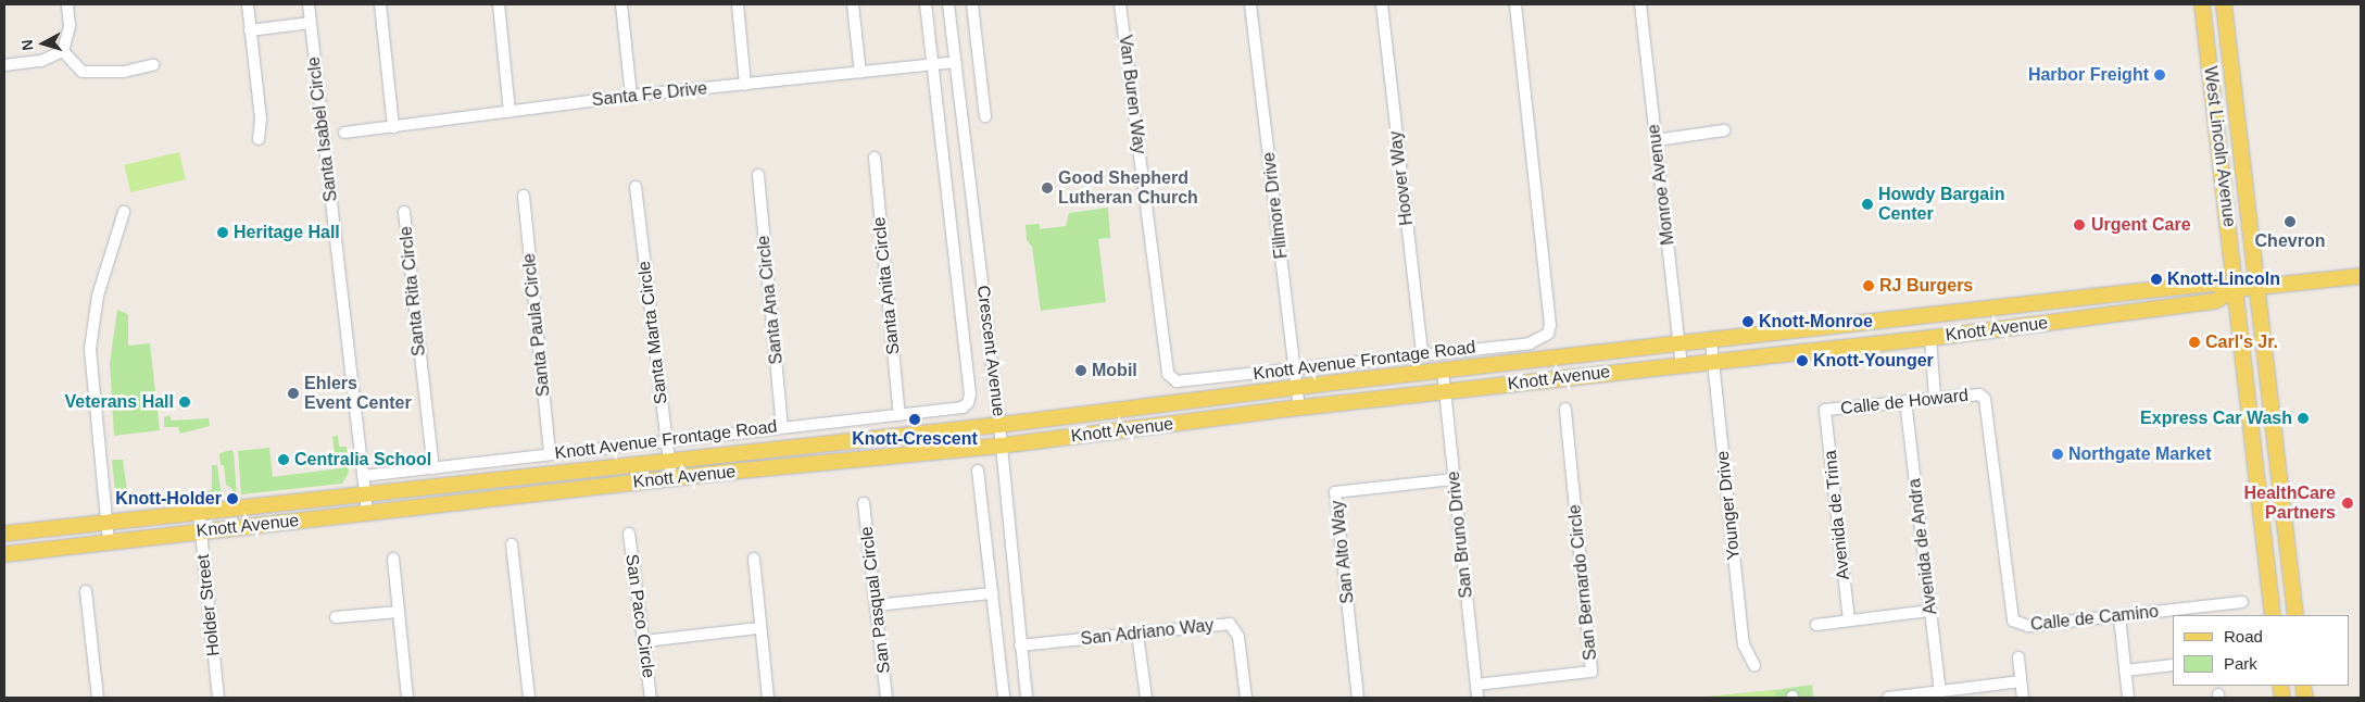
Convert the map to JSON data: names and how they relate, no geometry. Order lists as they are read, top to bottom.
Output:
{
  "streets": {
    "main road": ["West Lincoln Avenue", "Knott Avenue"],
    "street": [
      "Santa Fe Drive",
      "Van Buren Way",
      "Santa Isabel Circle",
      "Hoover Way",
      "Monroe Avenue",
      "Fillmore Drive",
      "Santa Anita Circle",
      "Santa Rita Circle",
      "Santa Ana Circle",
      "Santa Paula Circle",
      "Santa Marta Circle",
      "Crescent Avenue",
      "Knott Avenue Frontage Road",
      "Calle de Howard",
      "Younger Drive",
      "Avenida de Trina",
      "San Bruno Drive",
      "Avenida de Andra",
      "San Alto Way",
      "San Bernardo Circle",
      "San Pasqual Circle",
      "Holder Street",
      "San Paco Circle",
      "Calle de Camino",
      "San Adriano Way"
    ]
  },
  "crossings": [
    ["Santa Fe Drive", "Crescent Avenue"],
    ["Van Buren Way", "Knott Avenue Frontage Road"],
    ["Santa Isabel Circle", "Knott Avenue"],
    ["Santa Isabel Circle", "Knott Avenue Frontage Road"],
    ["West Lincoln Avenue", "Knott Avenue"],
    ["Hoover Way", "Knott Avenue Frontage Road"],
    ["Monroe Avenue", "Knott Avenue"],
    ["Fillmore Drive", "Knott Avenue"],
    ["Fillmore Drive", "Knott Avenue Frontage Road"],
    ["Santa Anita Circle", "Knott Avenue Frontage Road"],
    ["Santa Rita Circle", "Knott Avenue Frontage Road"],
    ["Santa Ana Circle", "Knott Avenue Frontage Road"],
    ["Santa Paula Circle", "Knott Avenue Frontage Road"],
    ["Knott Avenue", "Santa Marta Circle"],
    ["Knott Avenue", "Crescent Avenue"],
    ["Knott Avenue", "Younger Drive"],
    ["Knott Avenue", "San Bruno Drive"],
    ["Knott Avenue", "Holder Street"],
    ["Santa Marta Circle", "Knott Avenue Frontage Road"],
    ["Crescent Avenue", "Knott Avenue Frontage Road"],
    ["Crescent Avenue", "San Adriano Way"],
    ["Calle de Howard", "Avenida de Trina"],
    ["Calle de Howard", "Avenida de Andra"],
    ["Calle de Howard", "Calle de Camino"],
    ["San Bruno Drive", "San Alto Way"],
    ["San Bruno Drive", "San Bernardo Circle"]
  ],
  "places": [
    "Harbor Freight",
    "Good Shepherd Lutheran Church",
    "Howdy Bargain Center",
    "Chevron",
    "Urgent Care",
    "Heritage Hall",
    "Knott-Lincoln",
    "RJ Burgers",
    "Knott-Monroe",
    "Carl's Jr.",
    "Knott-Younger",
    "Mobil",
    "Ehlers Event Center",
    "Veterans Hall",
    "Express Car Wash",
    "Knott-Crescent",
    "Northgate Market",
    "Centralia School",
    "Knott-Holder",
    "HealthCare Partners"
  ],
  "legend": ["Road", "Park"],
  "north": "left"
}
